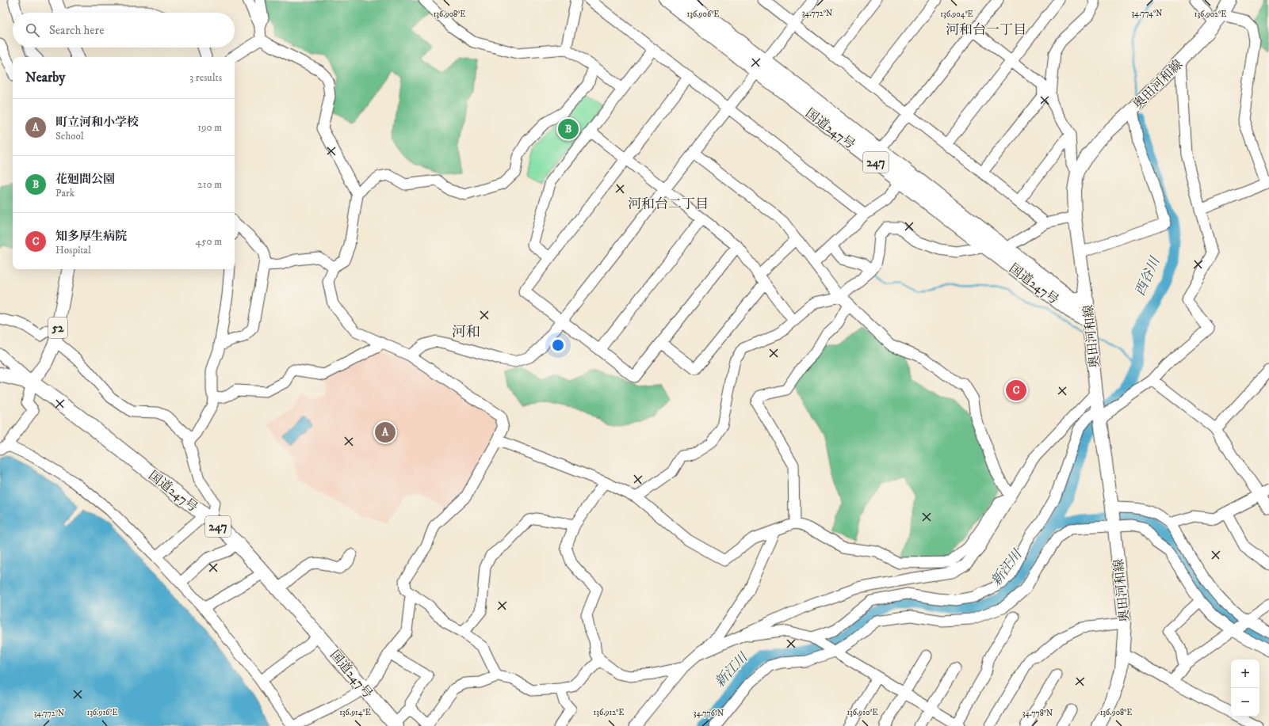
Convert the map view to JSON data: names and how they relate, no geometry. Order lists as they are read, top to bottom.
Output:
{
  "streets": {
    "highway": ["国道247号", "247"],
    "main road": ["奥田河和線", "52"]
  },
  "crossings": [
    ["奥田河和線", "国道247号"],
    ["国道247号", "52"]
  ],
  "districts": ["河和台一丁目", "河和台二丁目", "河和"],
  "water": ["西谷川", "新江川"],
  "page": {
    "search": "Search here",
    "heading": ["Nearby", "3 results"],
    "list": [
      {
        "mark": "A",
        "name": "町立河和小学校",
        "note": "School",
        "value": "190 m"
      },
      {
        "mark": "B",
        "name": "花廻間公園",
        "note": "Park",
        "value": "210 m"
      },
      {
        "mark": "C",
        "name": "知多厚生病院",
        "note": "Hospital",
        "value": "450 m"
      }
    ],
    "pins": ["B", "C", "A"],
    "map_buttons": ["+", "−"]
  },
  "coordinates": [
    "34.772°N",
    "34.774°N",
    "136.908°E",
    "136.904°E",
    "136.902°E",
    "136.906°E",
    "136.916°E",
    "136.914°E",
    "136.912°E",
    "136.910°E",
    "34.776°N",
    "34.778°N"
  ]
}
